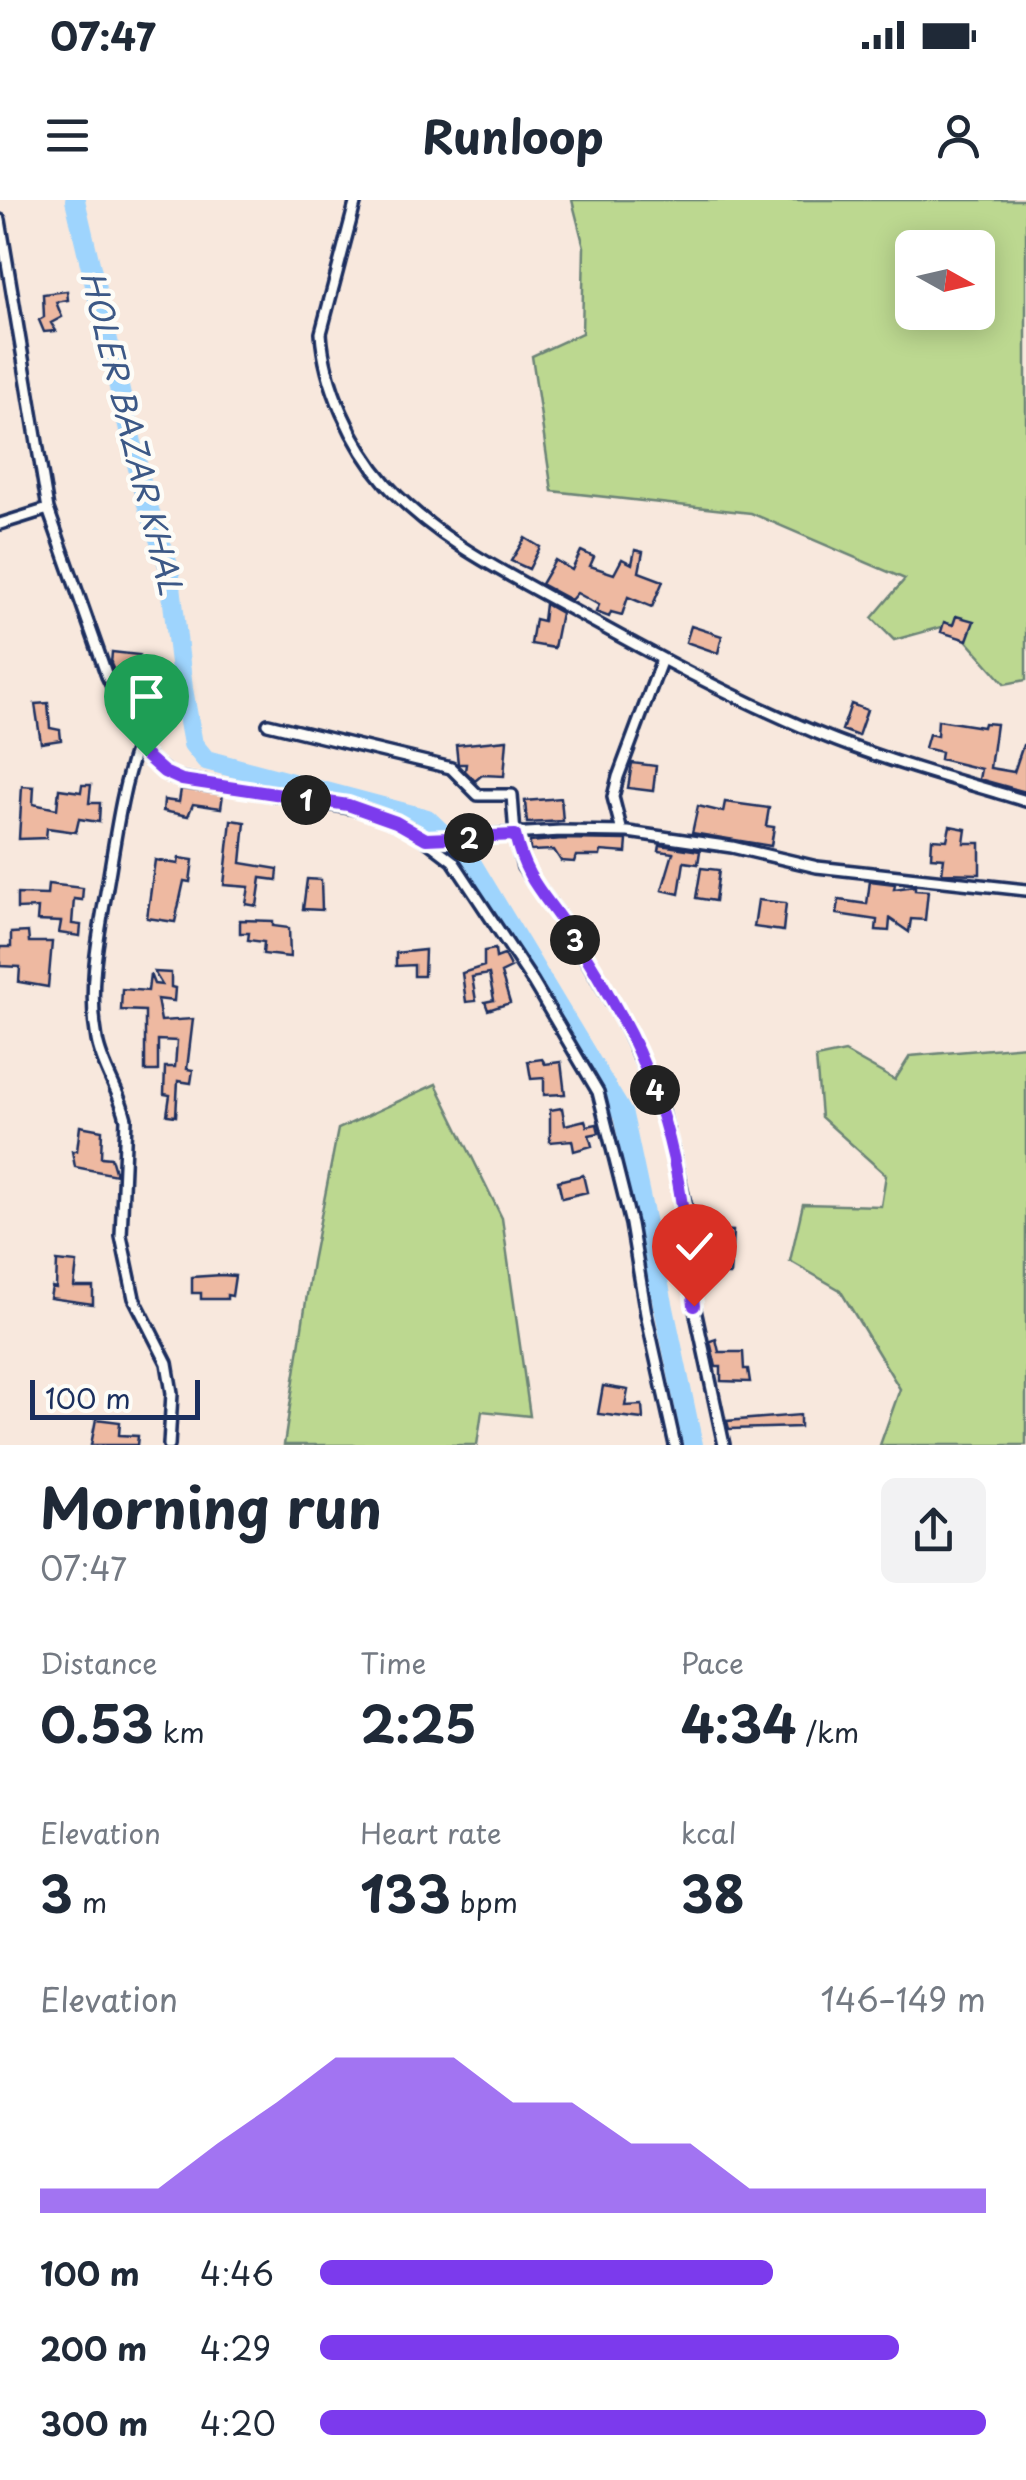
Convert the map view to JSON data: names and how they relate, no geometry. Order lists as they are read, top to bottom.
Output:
{
  "water": ["HOLER BAZAR KHAL"],
  "scale_bar": "100 m",
  "north": "right",
  "page": {
    "status": "07:47",
    "header": "Runloop",
    "pins": [
      "1",
      "2",
      "3",
      "4"
    ],
    "scale": "100 m",
    "heading": ["Morning run", "07:47"],
    "stats": [
      ["Distance", "0.53 km"],
      ["Time", "2:25"],
      ["Pace", "4:34 /km"],
      ["Elevation", "3 m"],
      ["Heart rate", "133 bpm"],
      ["kcal", "38"]
    ],
    "chart": ["Elevation", "146–149 m"],
    "list": [
      {
        "name": "100 m",
        "note": "4:46"
      },
      {
        "name": "200 m",
        "note": "4:29"
      },
      {
        "name": "300 m",
        "note": "4:20"
      }
    ]
  }
}
